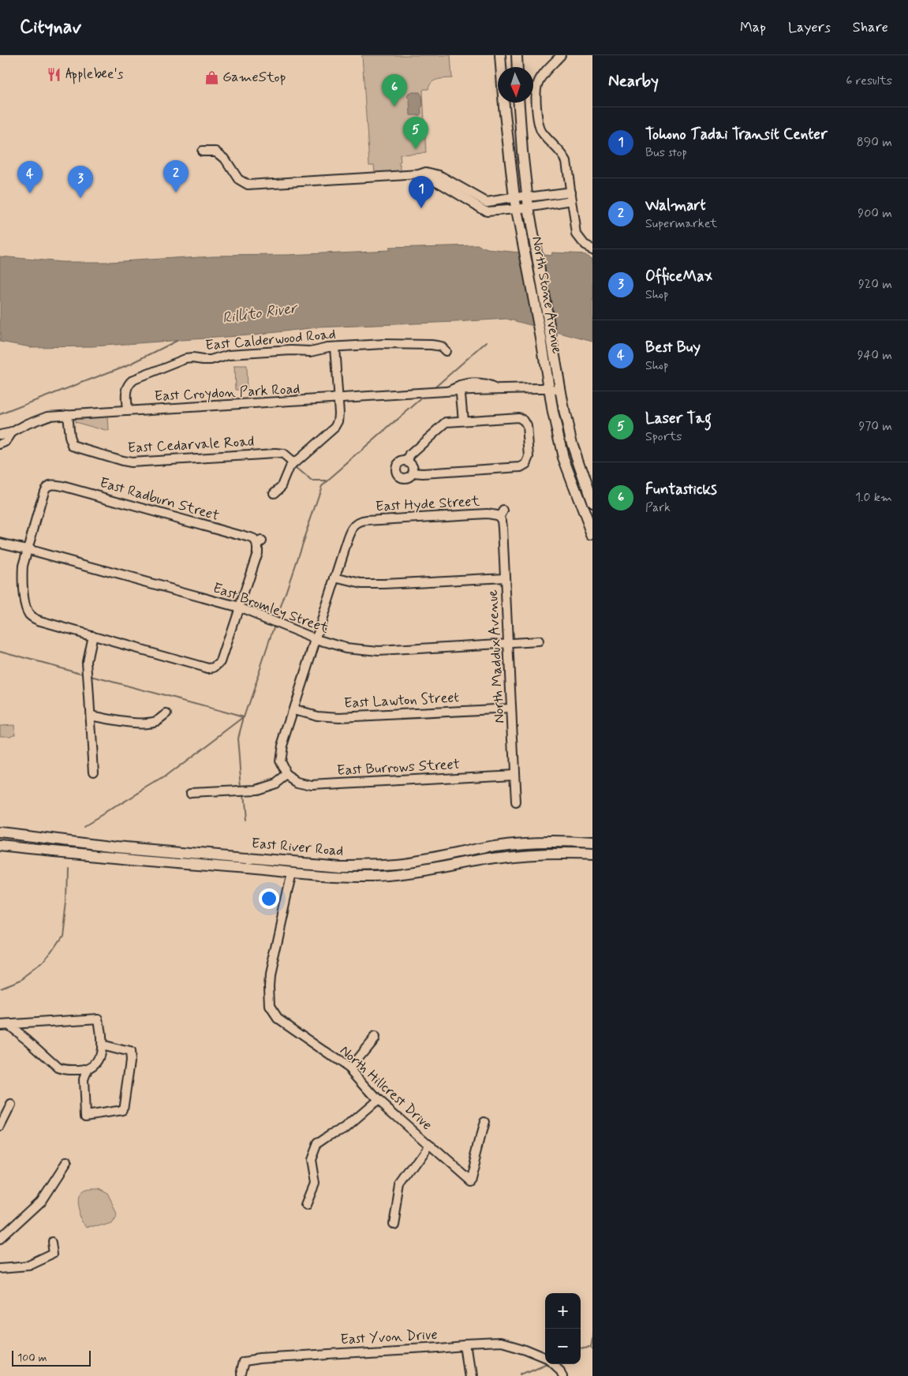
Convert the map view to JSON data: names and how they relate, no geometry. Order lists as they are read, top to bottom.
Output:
{
  "streets": {
    "main road": ["North Stone Avenue", "East River Road"],
    "street": [
      "East Calderwood Road",
      "East Croydon Park Road",
      "East Cedarvale Road",
      "East Radburn Street",
      "East Hyde Street",
      "East Bromley Street",
      "North Maddux Avenue",
      "East Lawton Street",
      "East Burrows Street",
      "North Hillcrest Drive",
      "East Yvon Drive"
    ]
  },
  "crossings": [
    ["North Stone Avenue", "East Croydon Park Road"],
    ["East Calderwood Road", "East Croydon Park Road"],
    ["East Croydon Park Road", "East Cedarvale Road"],
    ["East Radburn Street", "East Bromley Street"],
    ["East Hyde Street", "North Maddux Avenue"],
    ["East Bromley Street", "North Maddux Avenue"],
    ["North Maddux Avenue", "East Lawton Street"],
    ["North Maddux Avenue", "East Burrows Street"],
    ["East River Road", "North Hillcrest Drive"]
  ],
  "water": ["Rillito River"],
  "places": {
    "restaurant": ["Applebee's"],
    "shop": ["GameStop"]
  },
  "scale_bar": "100 m",
  "north": "bottom",
  "page": {
    "header": "Citynav",
    "nav": ["Map", "Layers", "Share"],
    "heading": ["Nearby", "6 results"],
    "pins": [
      "6",
      "5",
      "2",
      "4",
      "3",
      "1"
    ],
    "list": [
      {
        "mark": "1",
        "name": "Tohono Tadai Transit Center",
        "note": "Bus stop",
        "value": "890 m"
      },
      {
        "mark": "2",
        "name": "Walmart",
        "note": "Supermarket",
        "value": "900 m"
      },
      {
        "mark": "3",
        "name": "OfficeMax",
        "note": "Shop",
        "value": "920 m"
      },
      {
        "mark": "4",
        "name": "Best Buy",
        "note": "Shop",
        "value": "940 m"
      },
      {
        "mark": "5",
        "name": "Laser Tag",
        "note": "Sports",
        "value": "970 m"
      },
      {
        "mark": "6",
        "name": "Funtasticks",
        "note": "Park",
        "value": "1.0 km"
      }
    ],
    "map_buttons": ["+", "−"],
    "scale": "100 m"
  }
}
